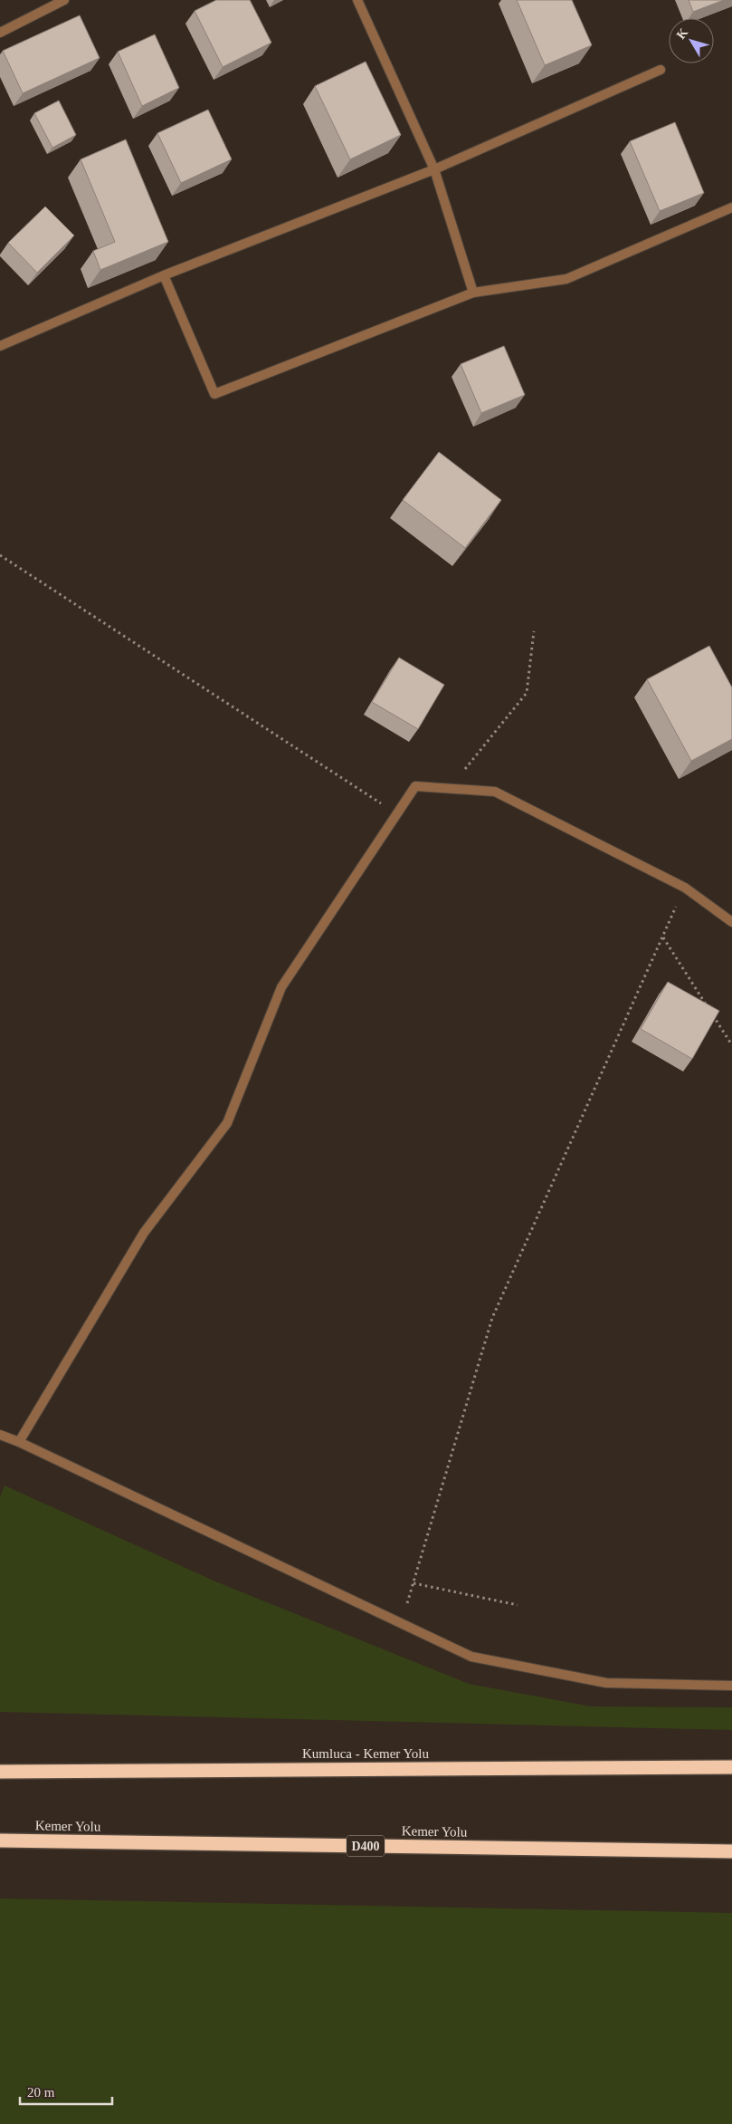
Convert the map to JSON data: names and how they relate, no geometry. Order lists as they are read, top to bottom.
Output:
{
  "streets": {
    "highway": ["Kumluca - Kemer Yolu", "Kemer Yolu", "D400"]
  },
  "scale_bar": "20 m",
  "north": "top left"
}
